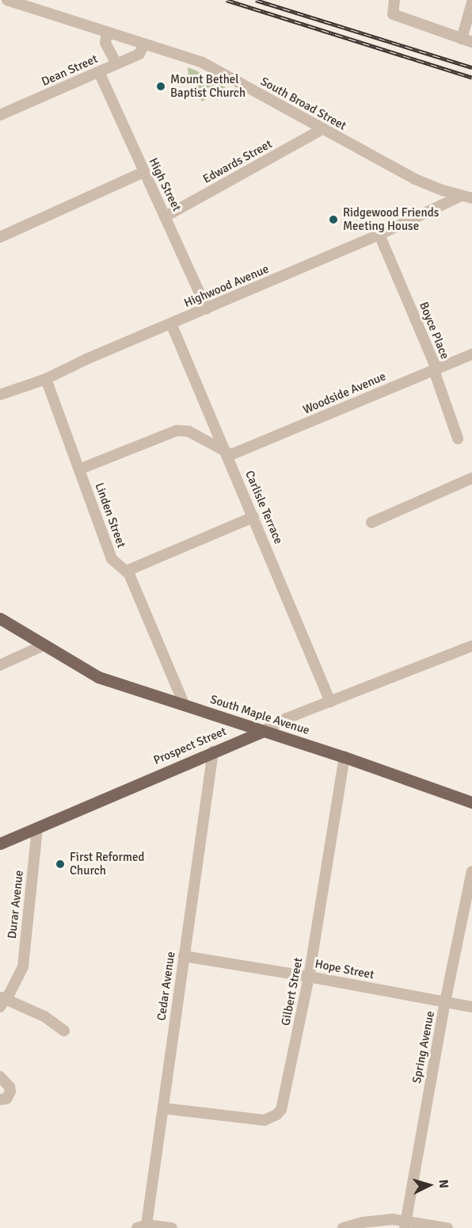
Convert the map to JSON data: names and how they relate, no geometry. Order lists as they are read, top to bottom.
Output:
{
  "streets": {
    "main road": ["South Maple Avenue", "Prospect Street"],
    "street": [
      "Dean Street",
      "South Broad Street",
      "Edwards Street",
      "High Street",
      "Highwood Avenue",
      "Boyce Place",
      "Woodside Avenue",
      "Carlisle Terrace",
      "Linden Street",
      "Durar Avenue",
      "Hope Street",
      "Cedar Avenue",
      "Gilbert Street",
      "Spring Avenue"
    ]
  },
  "crossings": [
    ["Dean Street", "South Broad Street"],
    ["Dean Street", "High Street"],
    ["South Broad Street", "Edwards Street"],
    ["South Broad Street", "Highwood Avenue"],
    ["Edwards Street", "High Street"],
    ["High Street", "Highwood Avenue"],
    ["Highwood Avenue", "Boyce Place"],
    ["Highwood Avenue", "Carlisle Terrace"],
    ["Highwood Avenue", "Linden Street"],
    ["Boyce Place", "Woodside Avenue"],
    ["Woodside Avenue", "Carlisle Terrace"],
    ["Carlisle Terrace", "Prospect Street"],
    ["Linden Street", "South Maple Avenue"],
    ["South Maple Avenue", "Prospect Street"],
    ["South Maple Avenue", "Gilbert Street"],
    ["Prospect Street", "Durar Avenue"],
    ["Prospect Street", "Cedar Avenue"],
    ["Hope Street", "Cedar Avenue"],
    ["Hope Street", "Gilbert Street"],
    ["Hope Street", "Spring Avenue"],
    ["Cedar Avenue", "Gilbert Street"]
  ],
  "places": ["Mount Bethel Baptist Church", "Ridgewood Friends Meeting House", "First Reformed Church"],
  "north": "right"
}
